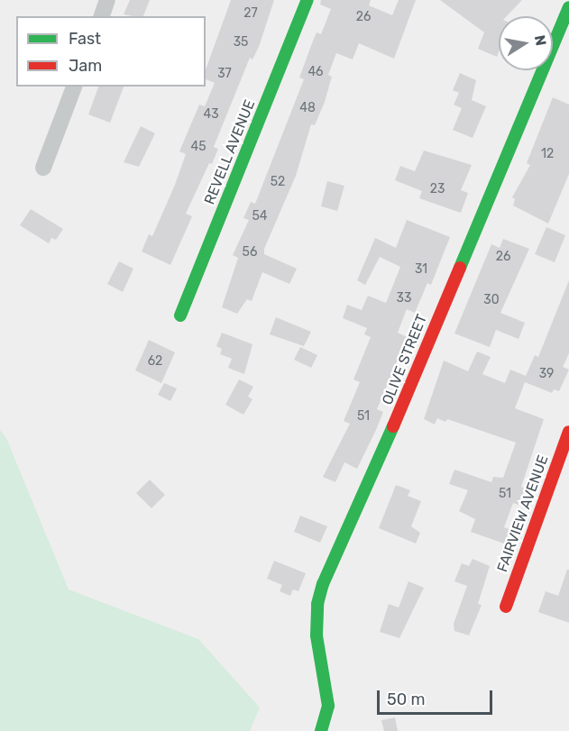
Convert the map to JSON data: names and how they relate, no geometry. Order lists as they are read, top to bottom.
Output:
{
  "streets": {
    "street": ["REVELL AVENUE", "OLIVE STREET", "FAIRVIEW AVENUE"]
  },
  "house_numbers": [
    "27",
    "26",
    "35",
    "46",
    "37",
    "48",
    "43",
    "45",
    "12",
    "52",
    "23",
    "54",
    "56",
    "26",
    "31",
    "33",
    "30",
    "62",
    "39",
    "51",
    "51"
  ],
  "legend": ["Fast", "Jam"],
  "scale_bar": "50 m",
  "north": "right"
}
